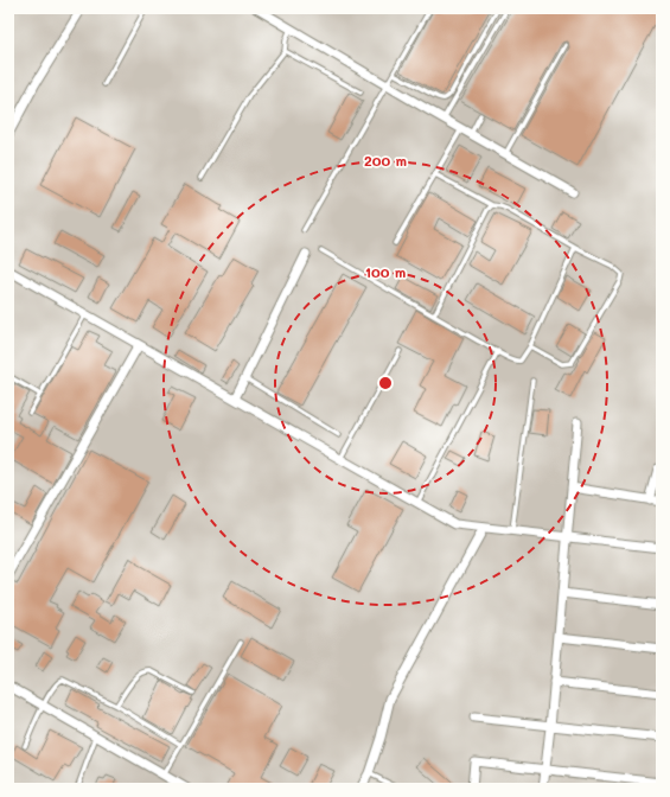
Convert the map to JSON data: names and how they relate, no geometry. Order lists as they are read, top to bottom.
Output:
{
  "rings": ["200 m", "100 m"]
}
